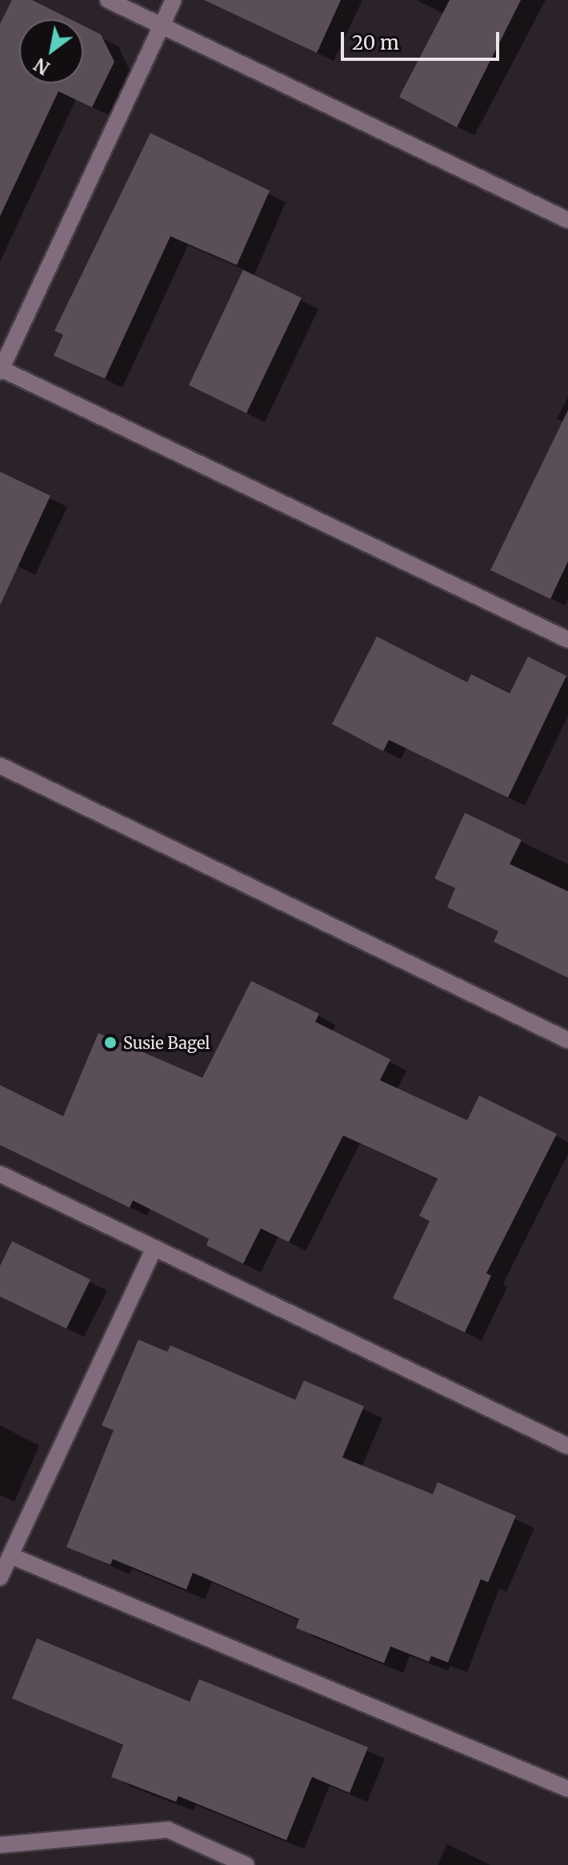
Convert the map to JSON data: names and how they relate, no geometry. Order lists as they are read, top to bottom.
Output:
{
  "places": ["Susie Bagel"],
  "scale_bar": "20 m",
  "north": "bottom left"
}
